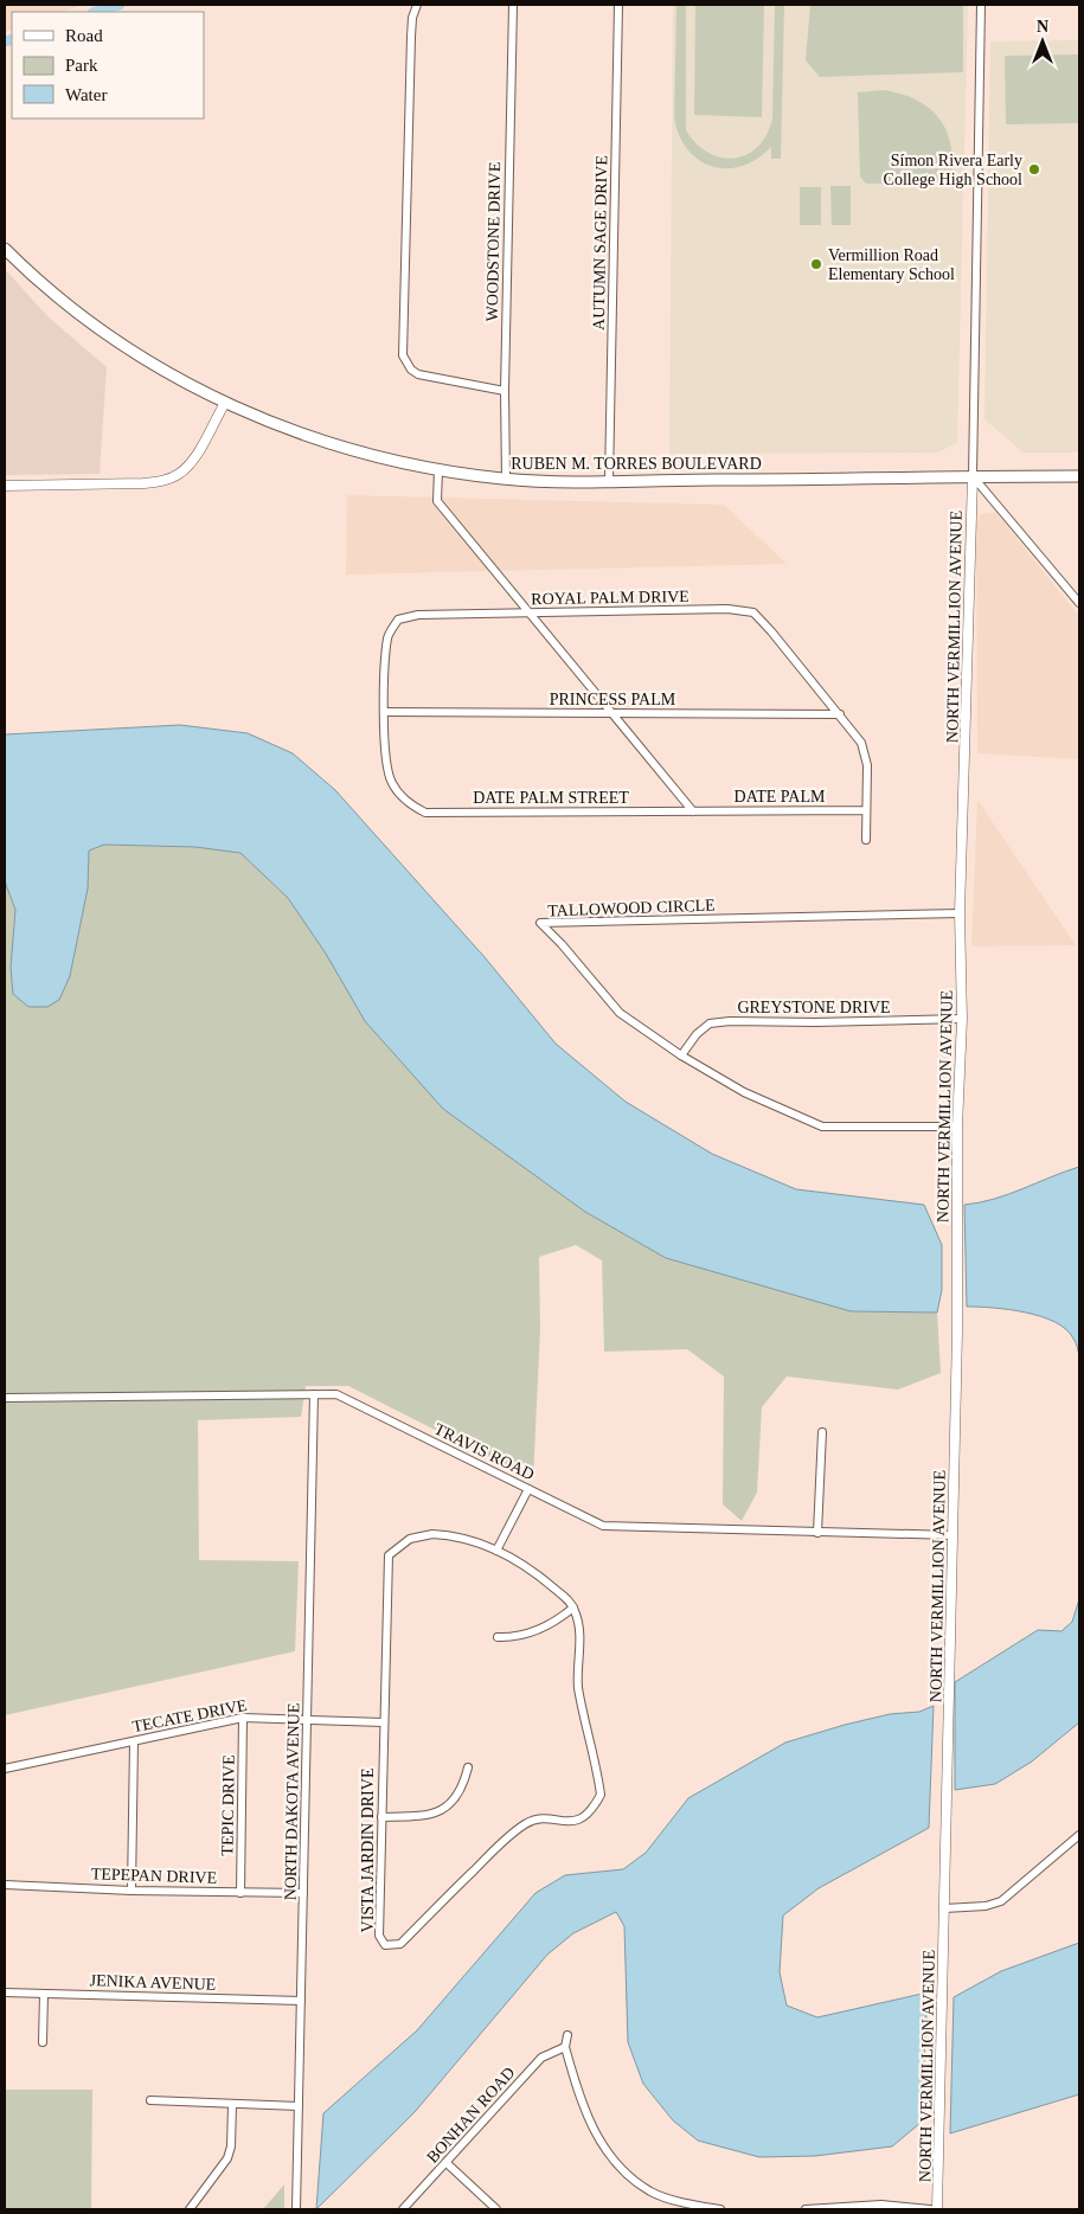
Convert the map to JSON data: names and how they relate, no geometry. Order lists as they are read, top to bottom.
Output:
{
  "streets": {
    "main road": ["RUBEN M. TORRES BOULEVARD"],
    "street": [
      "WOODSTONE DRIVE",
      "AUTUMN SAGE DRIVE",
      "ROYAL PALM DRIVE",
      "NORTH VERMILLION AVENUE",
      "PRINCESS PALM",
      "DATE PALM",
      "DATE PALM STREET",
      "TALLOWOOD CIRCLE",
      "GREYSTONE DRIVE",
      "TRAVIS ROAD",
      "TECATE DRIVE",
      "NORTH DAKOTA AVENUE",
      "TEPIC DRIVE",
      "VISTA JARDIN DRIVE",
      "TEPEPAN DRIVE",
      "JENIKA AVENUE",
      "BONHAN ROAD"
    ]
  },
  "crossings": [
    ["WOODSTONE DRIVE", "RUBEN M. TORRES BOULEVARD"],
    ["AUTUMN SAGE DRIVE", "RUBEN M. TORRES BOULEVARD"],
    ["RUBEN M. TORRES BOULEVARD", "NORTH VERMILLION AVENUE"],
    ["ROYAL PALM DRIVE", "PRINCESS PALM"],
    ["ROYAL PALM DRIVE", "DATE PALM"],
    ["ROYAL PALM DRIVE", "DATE PALM STREET"],
    ["NORTH VERMILLION AVENUE", "TALLOWOOD CIRCLE"],
    ["NORTH VERMILLION AVENUE", "GREYSTONE DRIVE"],
    ["NORTH VERMILLION AVENUE", "TRAVIS ROAD"],
    ["DATE PALM", "DATE PALM STREET"],
    ["TALLOWOOD CIRCLE", "GREYSTONE DRIVE"],
    ["TRAVIS ROAD", "NORTH DAKOTA AVENUE"],
    ["TECATE DRIVE", "NORTH DAKOTA AVENUE"],
    ["TECATE DRIVE", "TEPIC DRIVE"],
    ["TECATE DRIVE", "VISTA JARDIN DRIVE"],
    ["NORTH DAKOTA AVENUE", "TEPEPAN DRIVE"],
    ["NORTH DAKOTA AVENUE", "JENIKA AVENUE"],
    ["TEPIC DRIVE", "TEPEPAN DRIVE"]
  ],
  "places": ["Símon Rivera Early College High School", "Vermillion Road Elementary School"],
  "legend": ["Road", "Park", "Water"],
  "north": "top"
}
